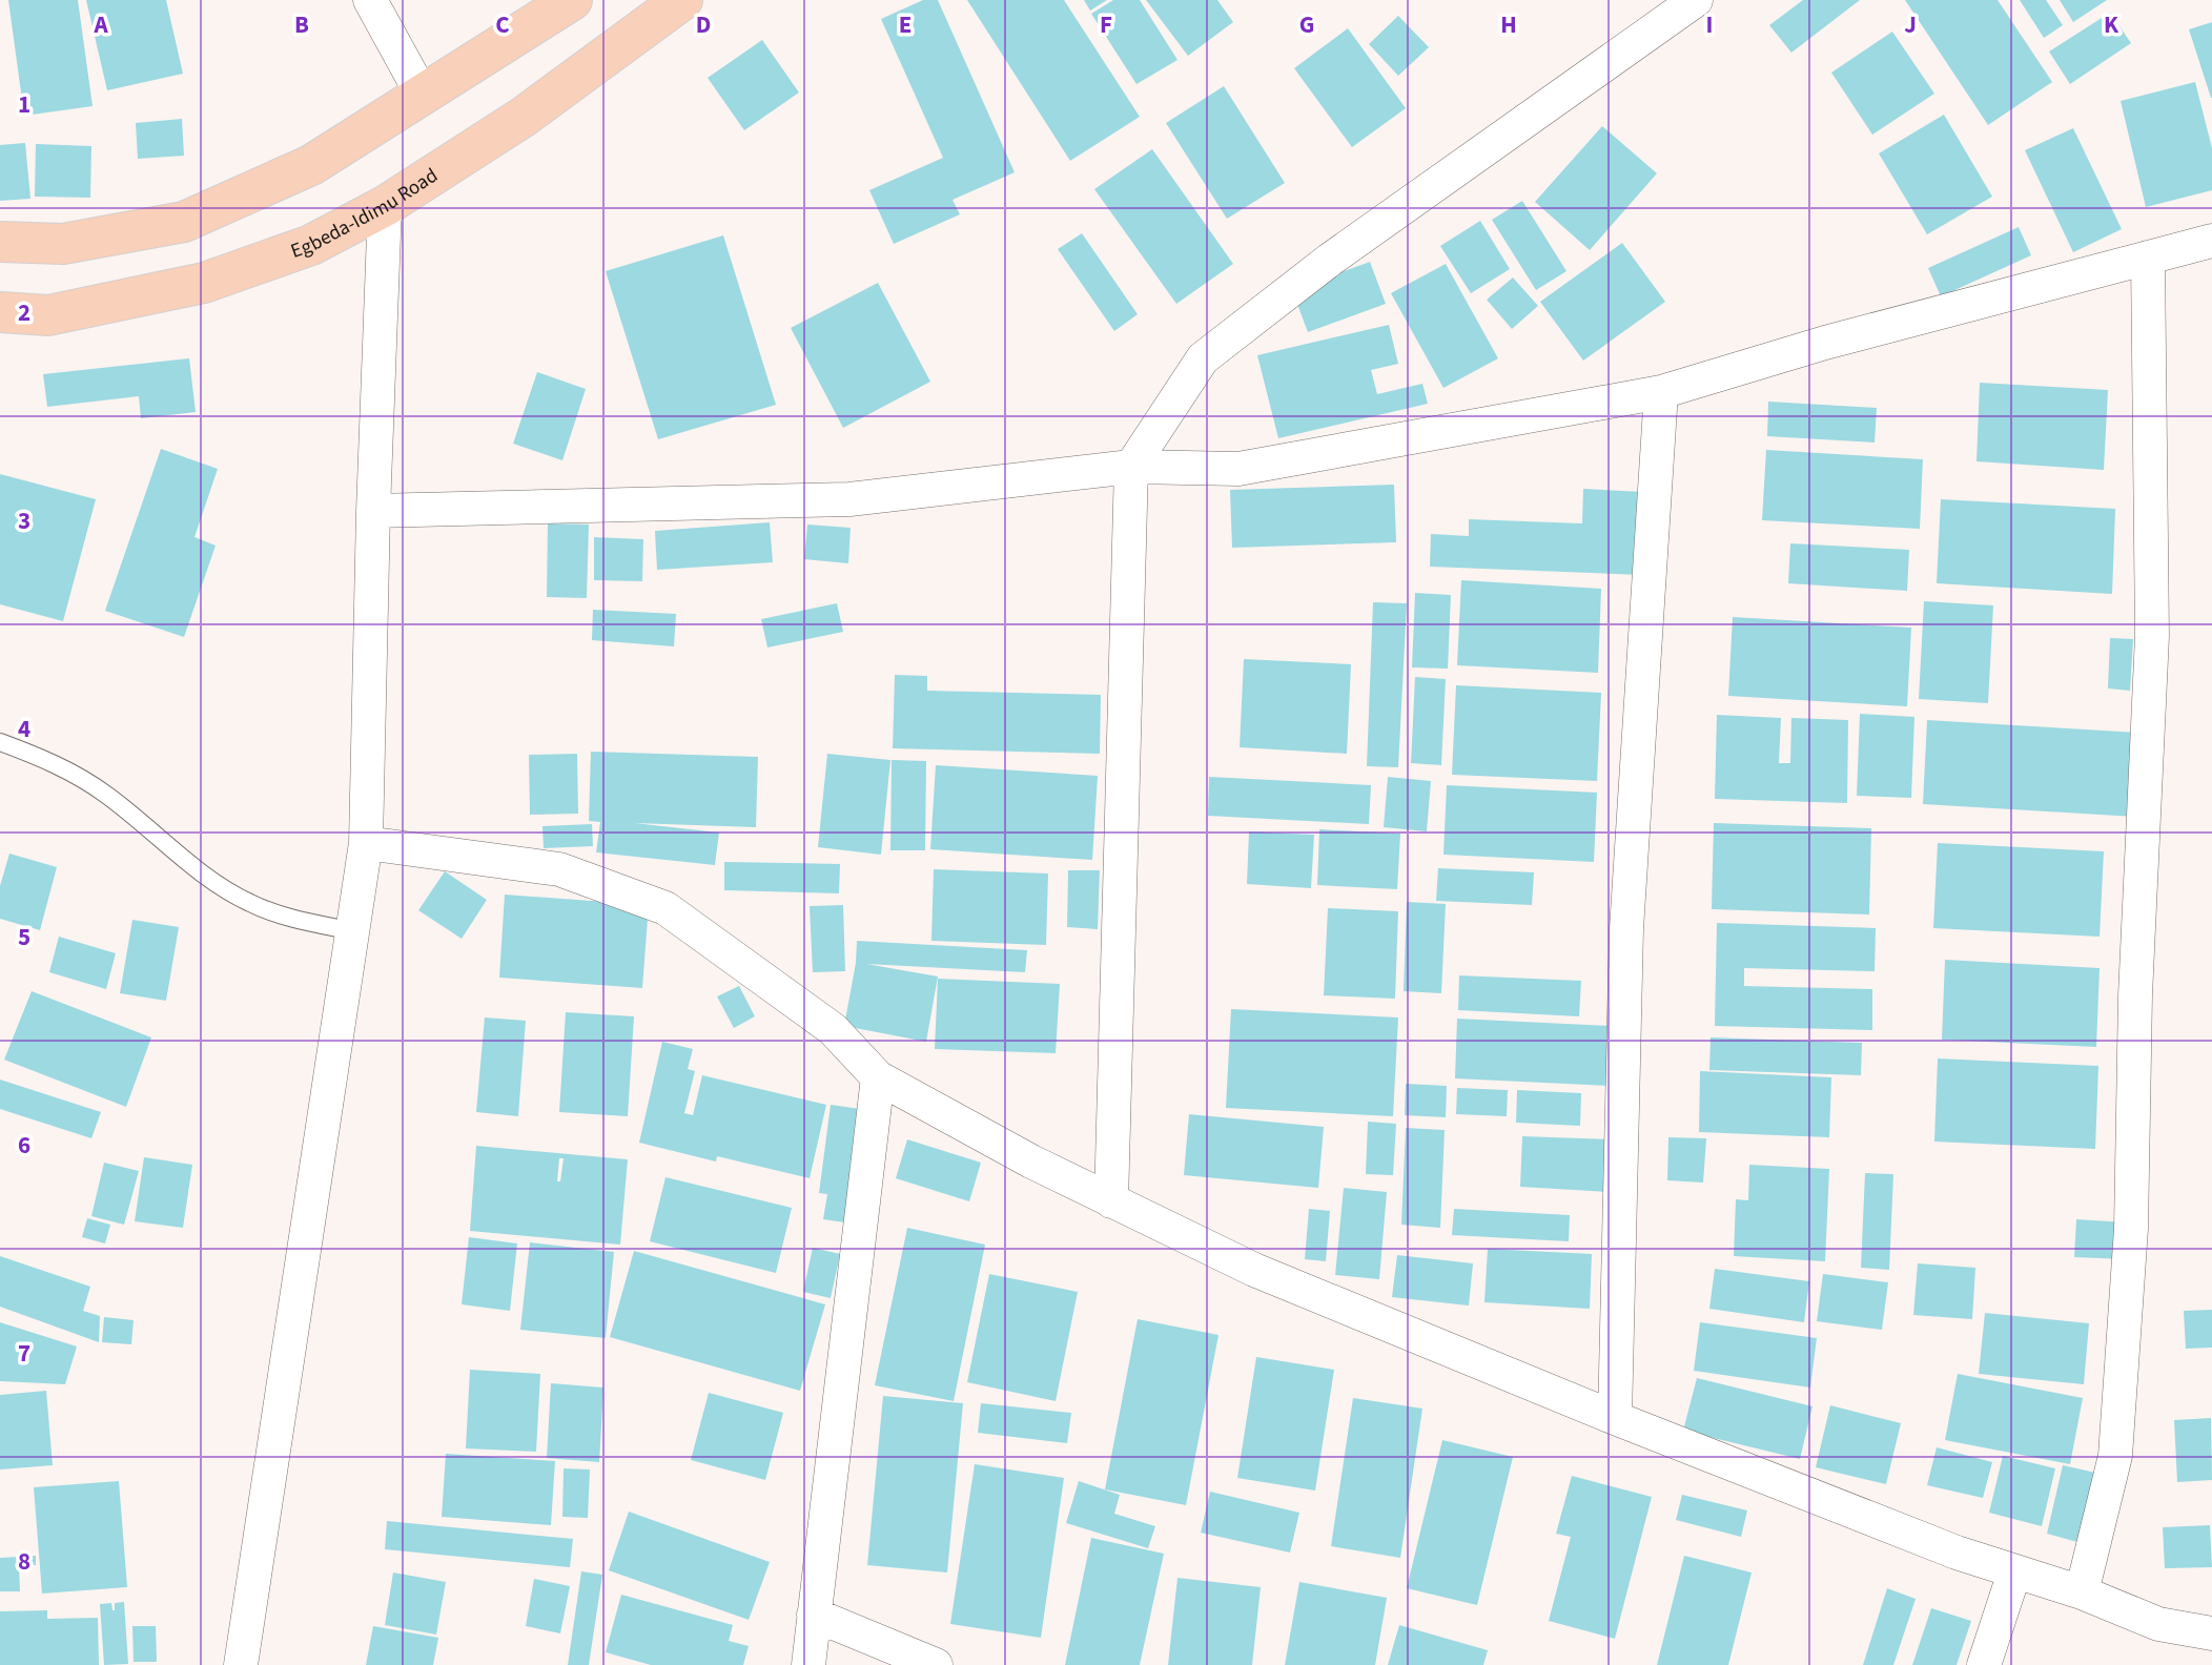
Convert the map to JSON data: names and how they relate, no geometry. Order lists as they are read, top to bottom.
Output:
{
  "streets": {
    "main road": ["Egbeda-Idimu Road"]
  },
  "grid": {
    "columns": [
      "A",
      "B",
      "C",
      "D",
      "E",
      "F",
      "G",
      "H",
      "I",
      "J",
      "K"
    ],
    "rows": [
      "1",
      "2",
      "3",
      "4",
      "5",
      "6",
      "7",
      "8"
    ]
  }
}
